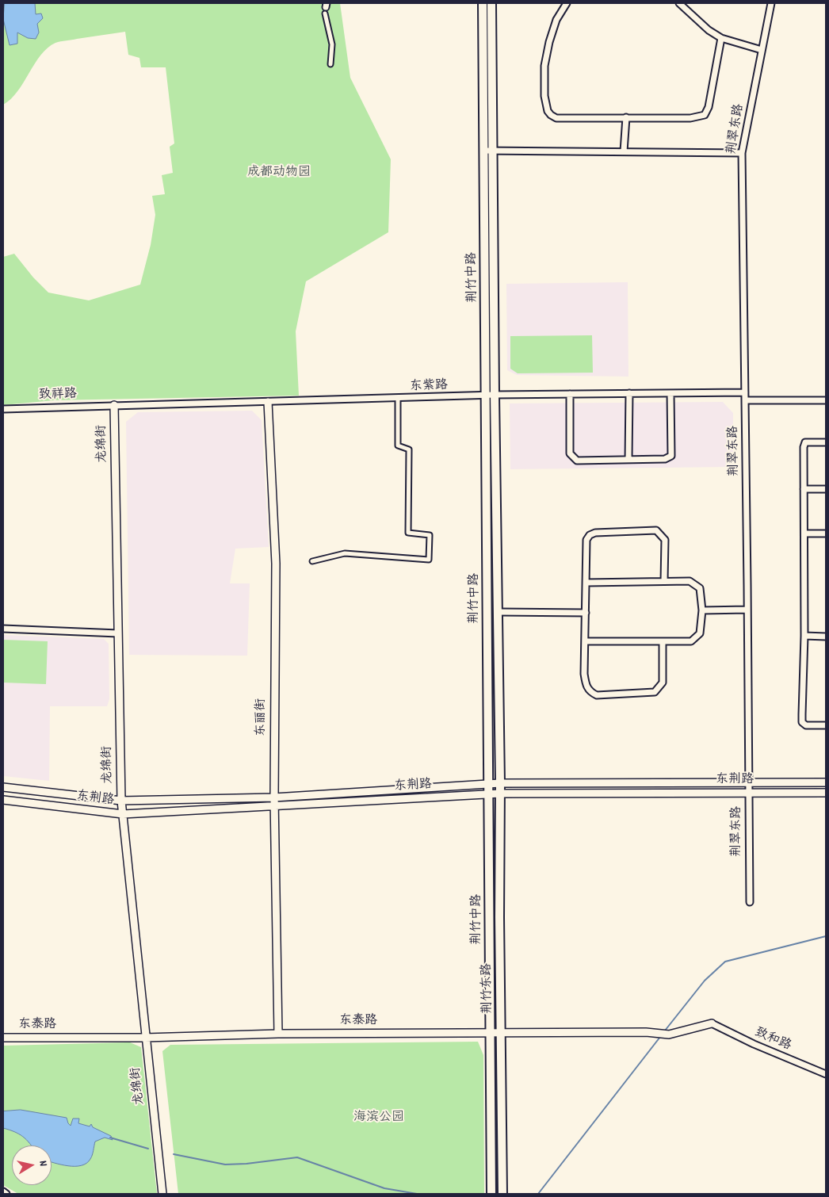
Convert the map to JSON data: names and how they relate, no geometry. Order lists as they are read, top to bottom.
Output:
{
  "streets": {
    "main road": ["荆竹中路", "荆竹东路"],
    "street": [
      "荆翠东路",
      "东紫路",
      "致祥路",
      "龙绵街",
      "东丽街",
      "东荆路",
      "东泰路",
      "致和路"
    ]
  },
  "crossings": [
    ["荆翠东路", "东紫路"],
    ["荆翠东路", "东荆路"],
    ["荆竹中路", "东紫路"],
    ["荆竹中路", "东荆路"],
    ["荆竹中路", "荆竹东路"],
    ["荆竹中路", "东泰路"],
    ["东紫路", "致祥路"],
    ["东紫路", "龙绵街"],
    ["东紫路", "东丽街"],
    ["致祥路", "龙绵街"],
    ["龙绵街", "东荆路"],
    ["龙绵街", "东泰路"],
    ["东丽街", "东荆路"],
    ["东丽街", "东泰路"],
    ["东荆路", "荆竹东路"],
    ["荆竹东路", "东泰路"],
    ["东泰路", "致和路"]
  ],
  "parks": ["成都动物园", "海滨公园"],
  "north": "right"
}
